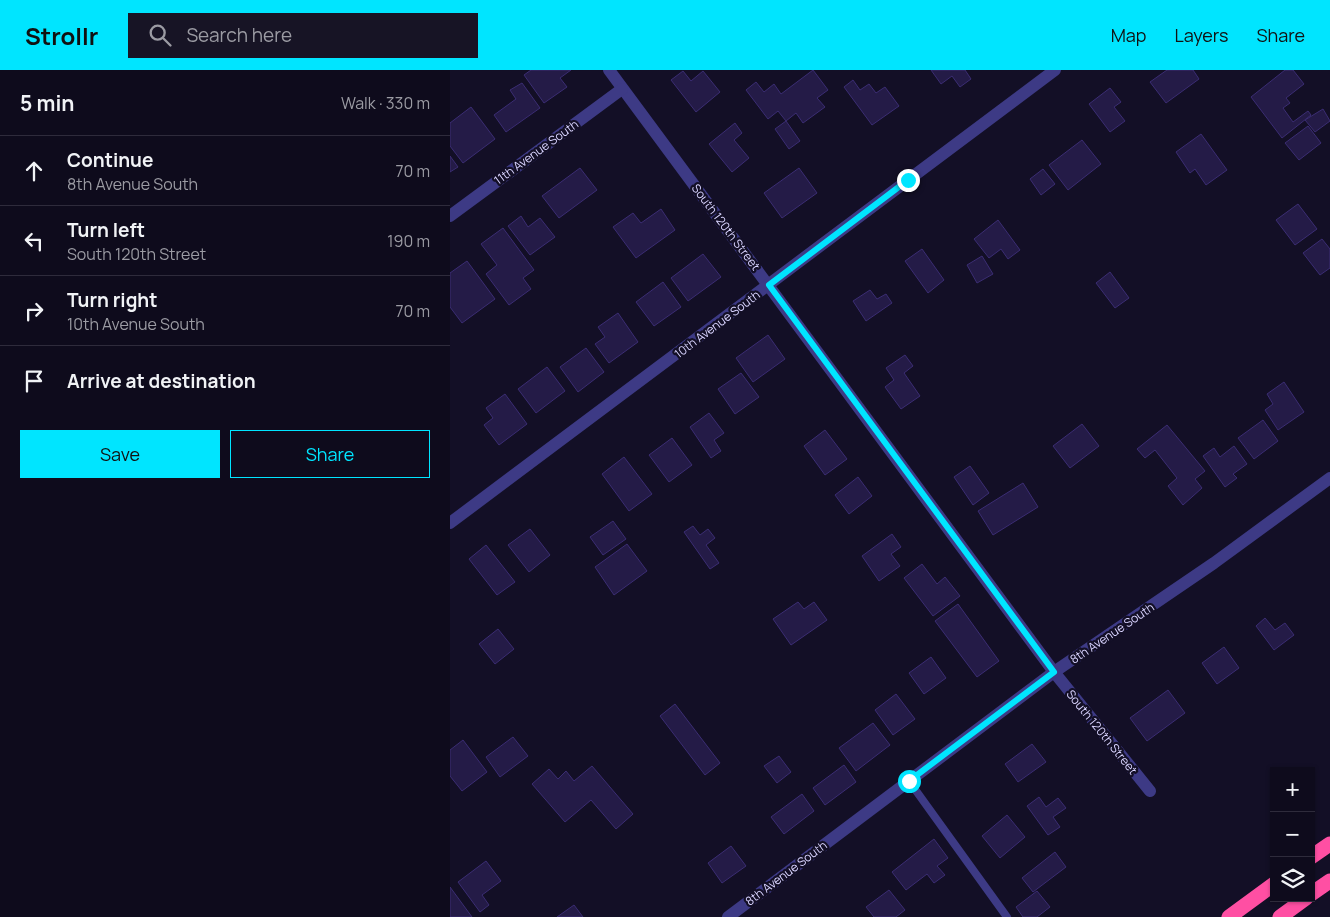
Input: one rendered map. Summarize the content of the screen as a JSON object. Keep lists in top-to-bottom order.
{
  "streets": {
    "street": [
      "11th Avenue South",
      "South 120th Street",
      "10th Avenue South",
      "8th Avenue South"
    ]
  },
  "crossings": [
    ["11th Avenue South", "South 120th Street"],
    ["South 120th Street", "10th Avenue South"],
    ["South 120th Street", "8th Avenue South"]
  ],
  "page": {
    "header": "Strollr",
    "search": "Search here",
    "nav": ["Map", "Layers", "Share"],
    "heading": ["5 min", "Walk · 330 m"],
    "list": [
      ["Continue", "8th Avenue South", "70 m"],
      ["Turn left", "South 120th Street", "190 m"],
      ["Turn right", "10th Avenue South", "70 m"],
      "Arrive at destination"
    ],
    "buttons": ["Save", "Share"],
    "map_buttons": ["+", "−"]
  }
}
